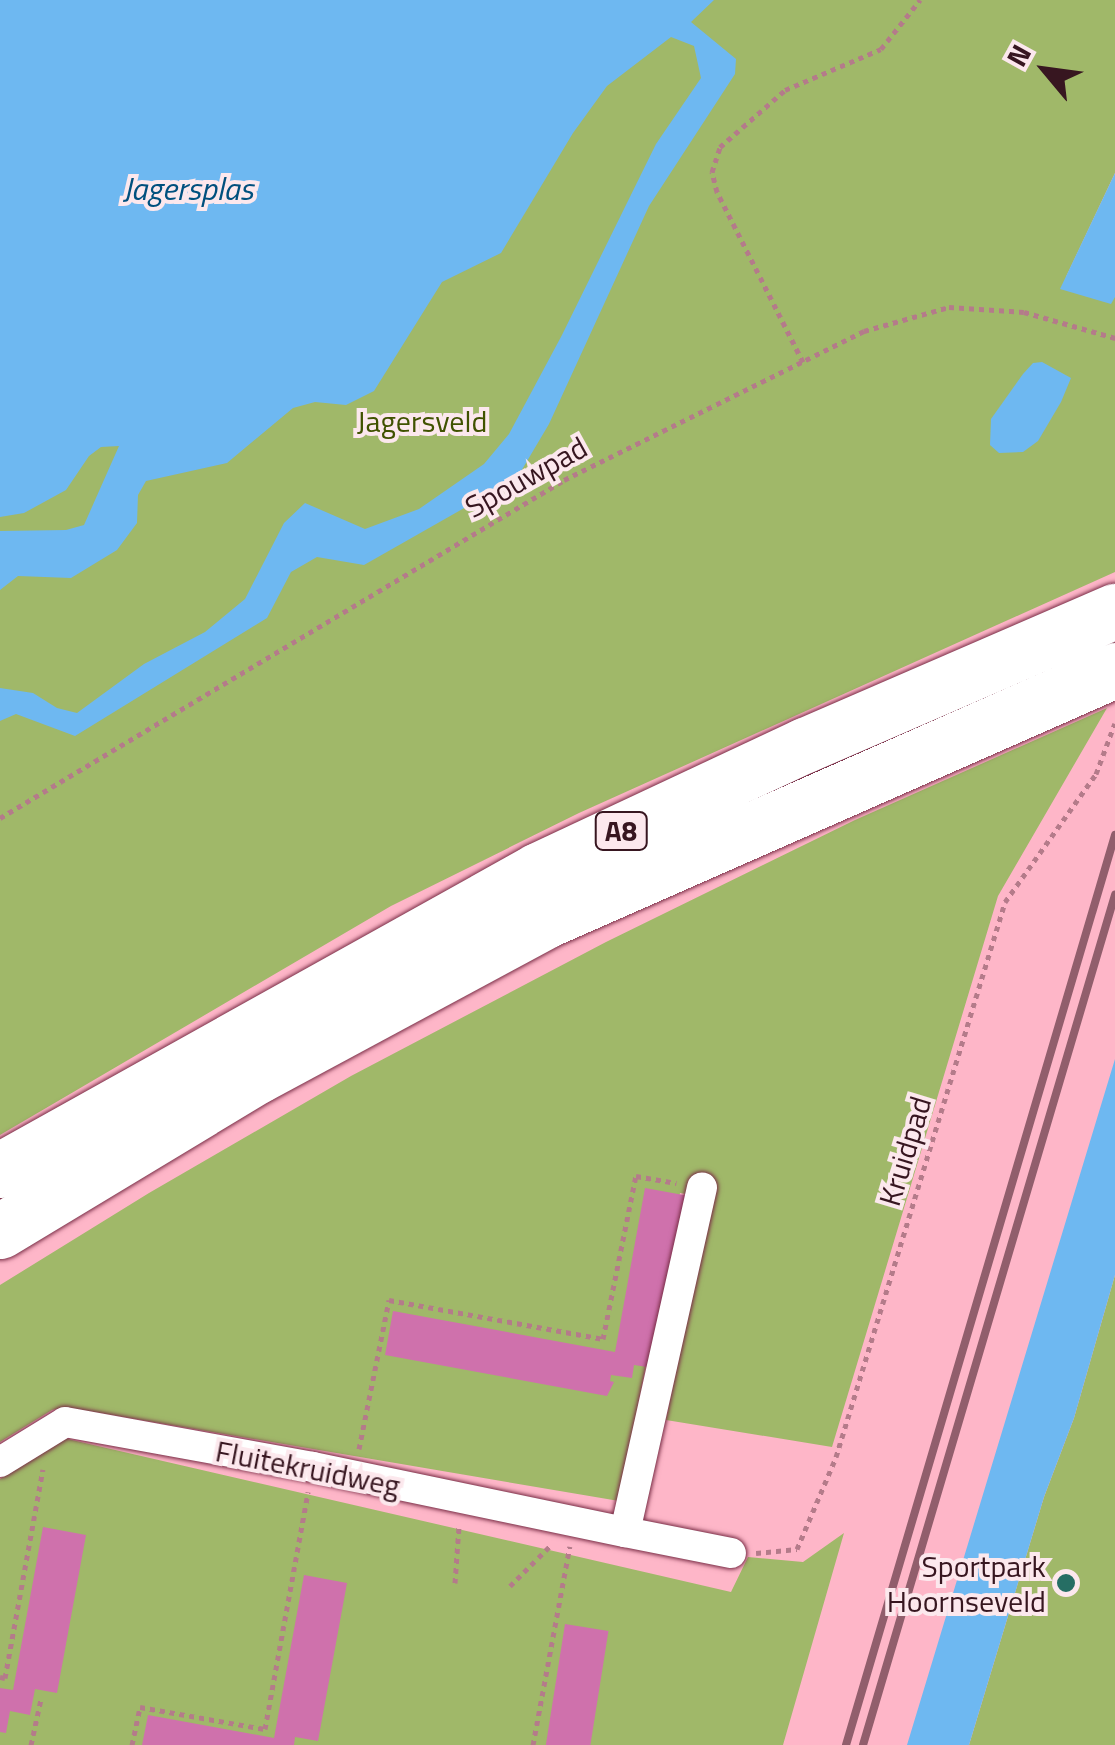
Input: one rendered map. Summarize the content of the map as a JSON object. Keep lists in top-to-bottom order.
{
  "streets": {
    "highway": ["A8"],
    "street": ["Fluitekruidweg"],
    "path": ["Spouwpad", "Kruidpad"]
  },
  "crossings": [
    ["Kruidpad", "Fluitekruidweg"]
  ],
  "water": ["Jagersplas"],
  "parks": ["Jagersveld"],
  "places": ["Sportpark Hoornseveld"],
  "north": "top left"
}
